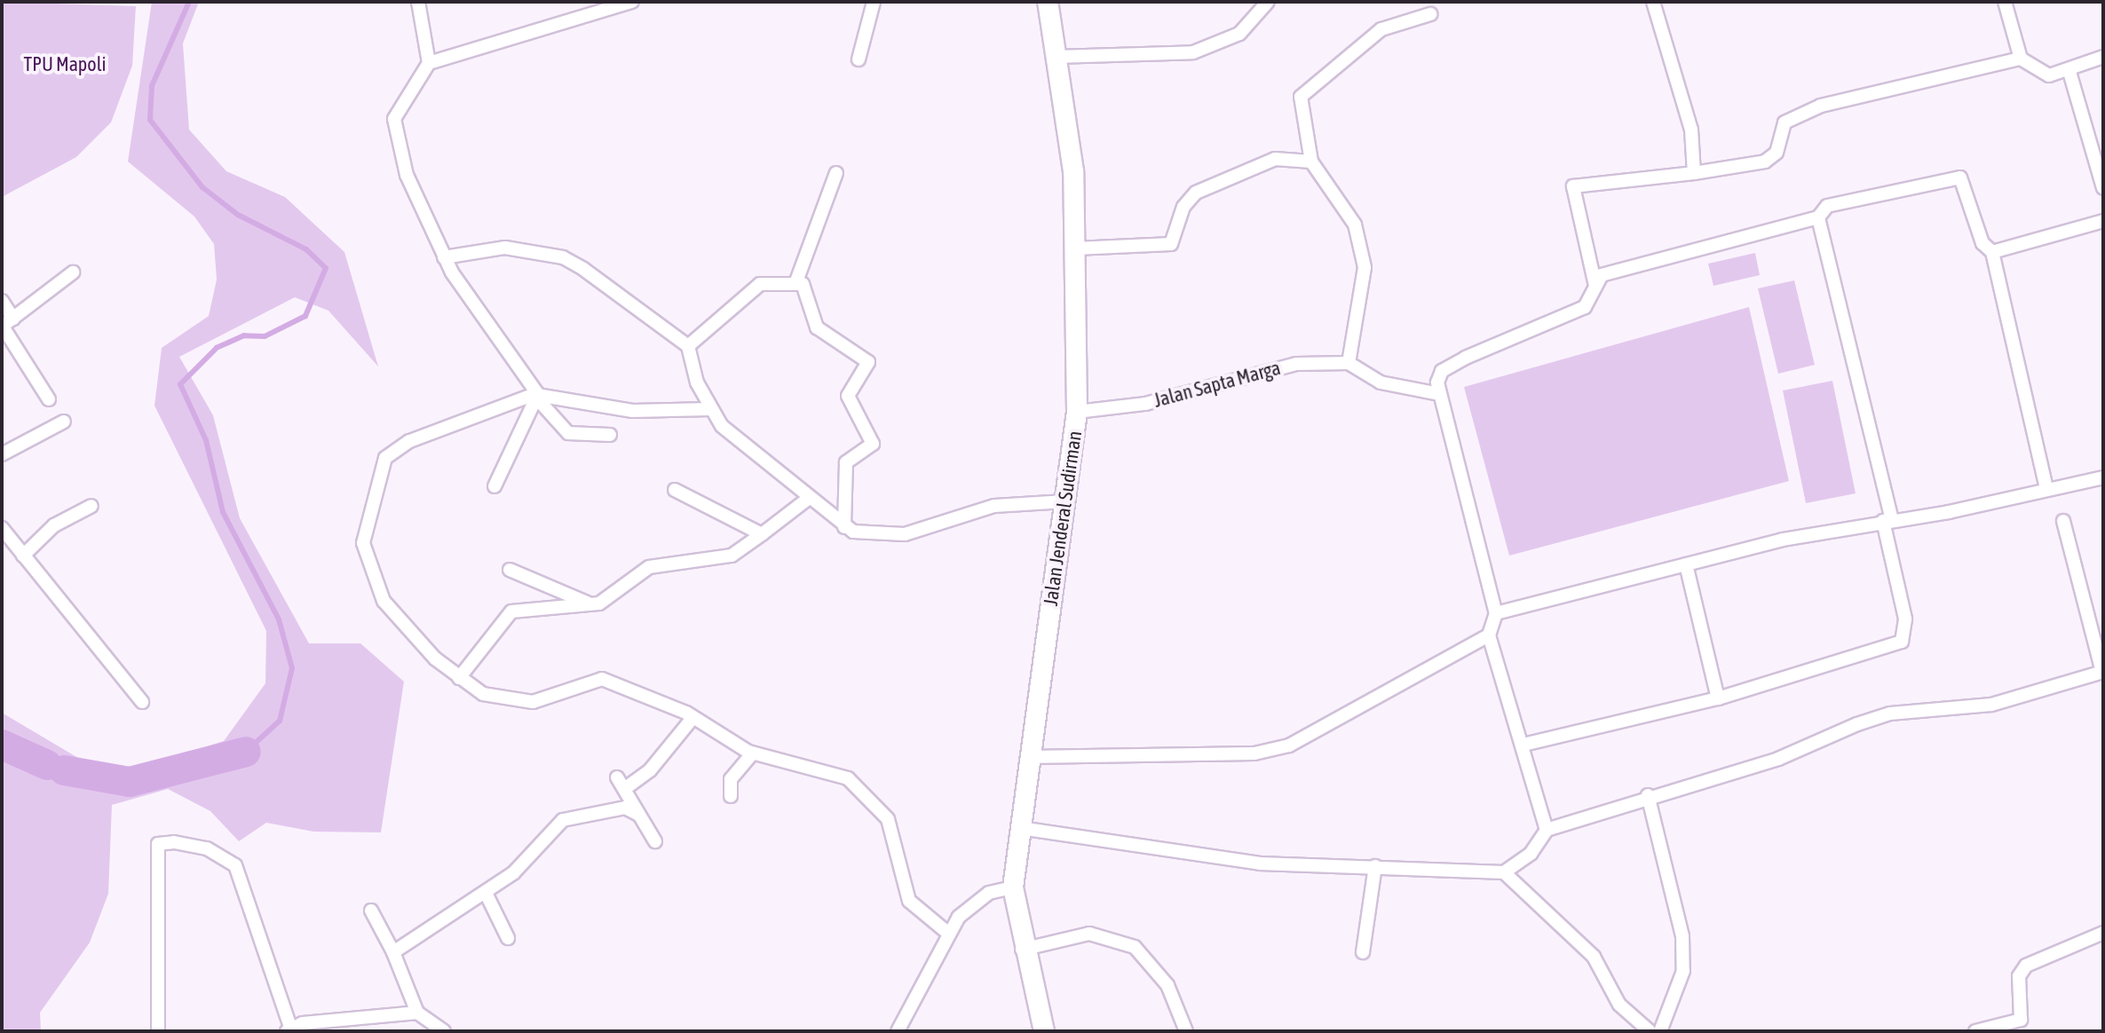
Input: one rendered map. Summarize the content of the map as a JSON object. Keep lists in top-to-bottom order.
{
  "streets": {
    "main road": ["Jalan Jenderal Sudirman"],
    "street": ["Jalan Sapta Marga"]
  },
  "crossings": [
    ["Jalan Sapta Marga", "Jalan Jenderal Sudirman"]
  ],
  "parks": ["TPU Mapoli"]
}
